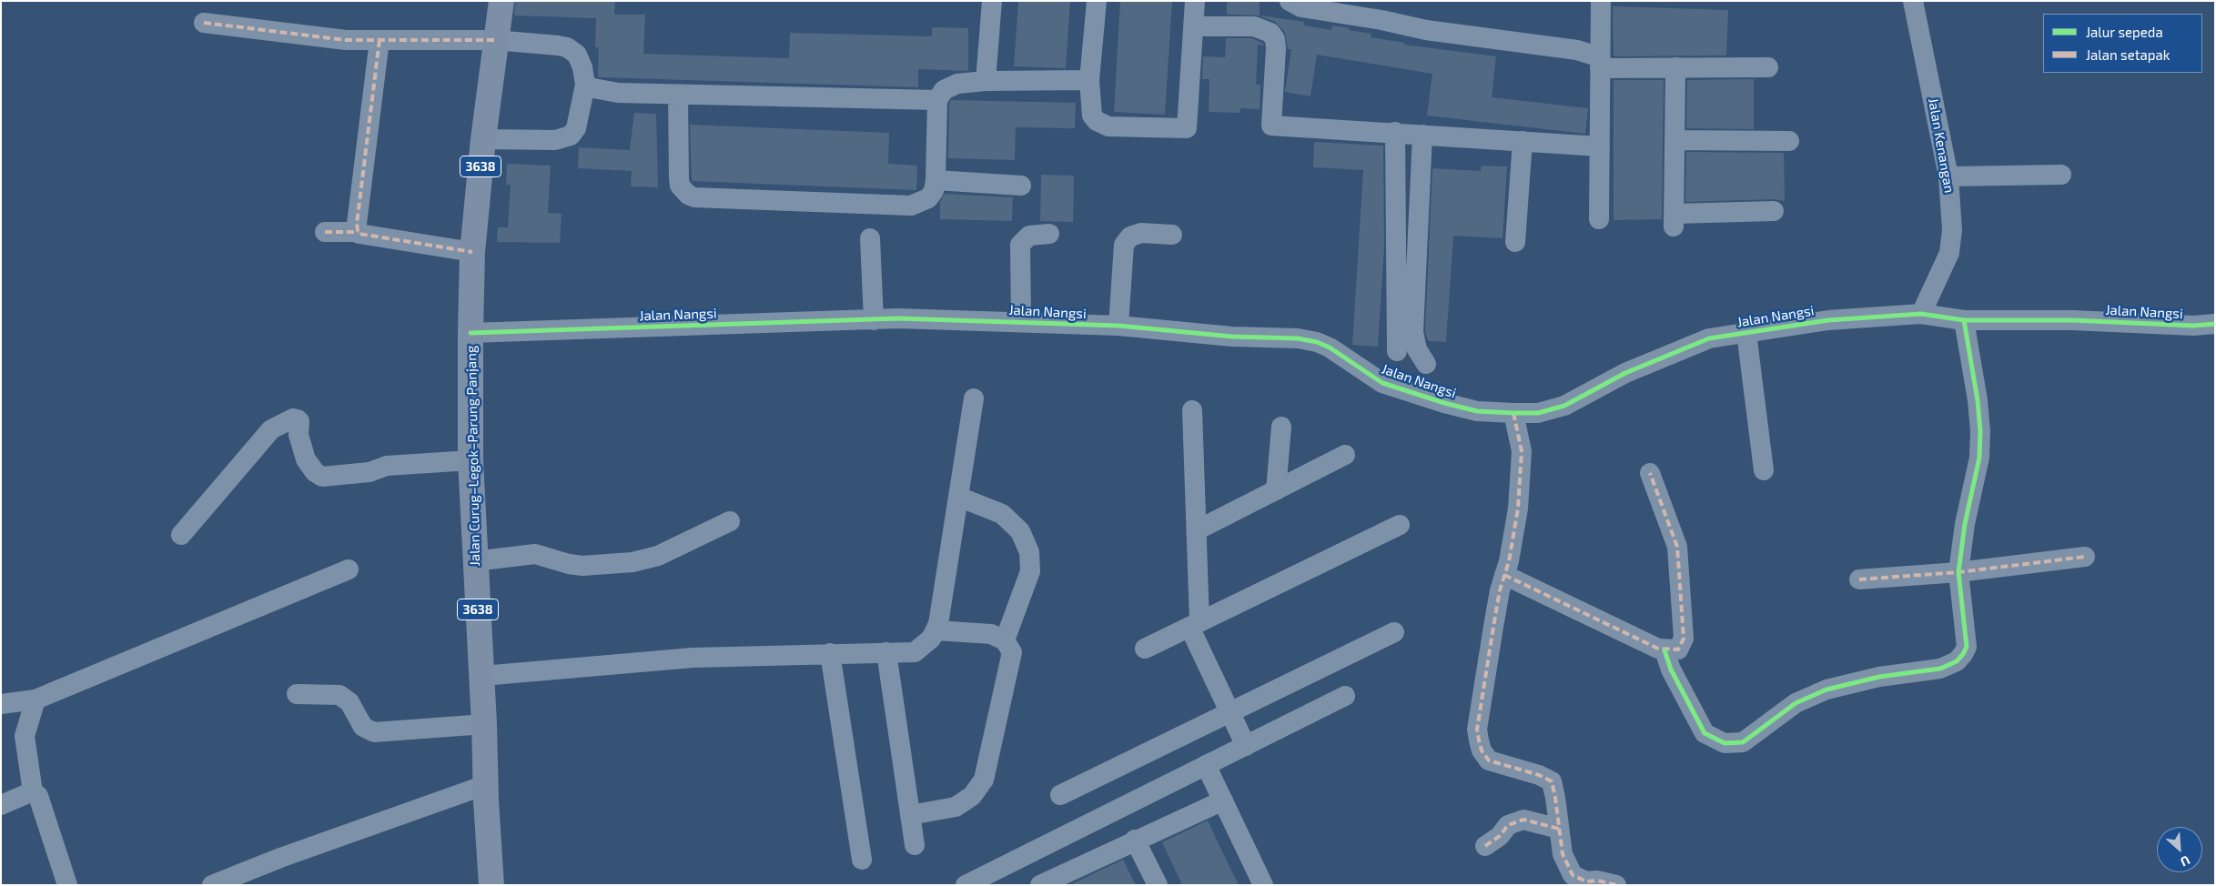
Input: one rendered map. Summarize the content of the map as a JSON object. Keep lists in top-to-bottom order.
{
  "streets": {
    "main road": ["3638", "Jalan Curug–Legok–Parung Panjang"],
    "street": ["Jalan Kenangan", "Jalan Nangsi"]
  },
  "crossings": [
    ["Jalan Kenangan", "Jalan Nangsi"],
    ["Jalan Nangsi", "Jalan Curug–Legok–Parung Panjang"]
  ],
  "legend": ["Jalur sepeda", "Jalan setapak"],
  "north": "bottom right"
}
